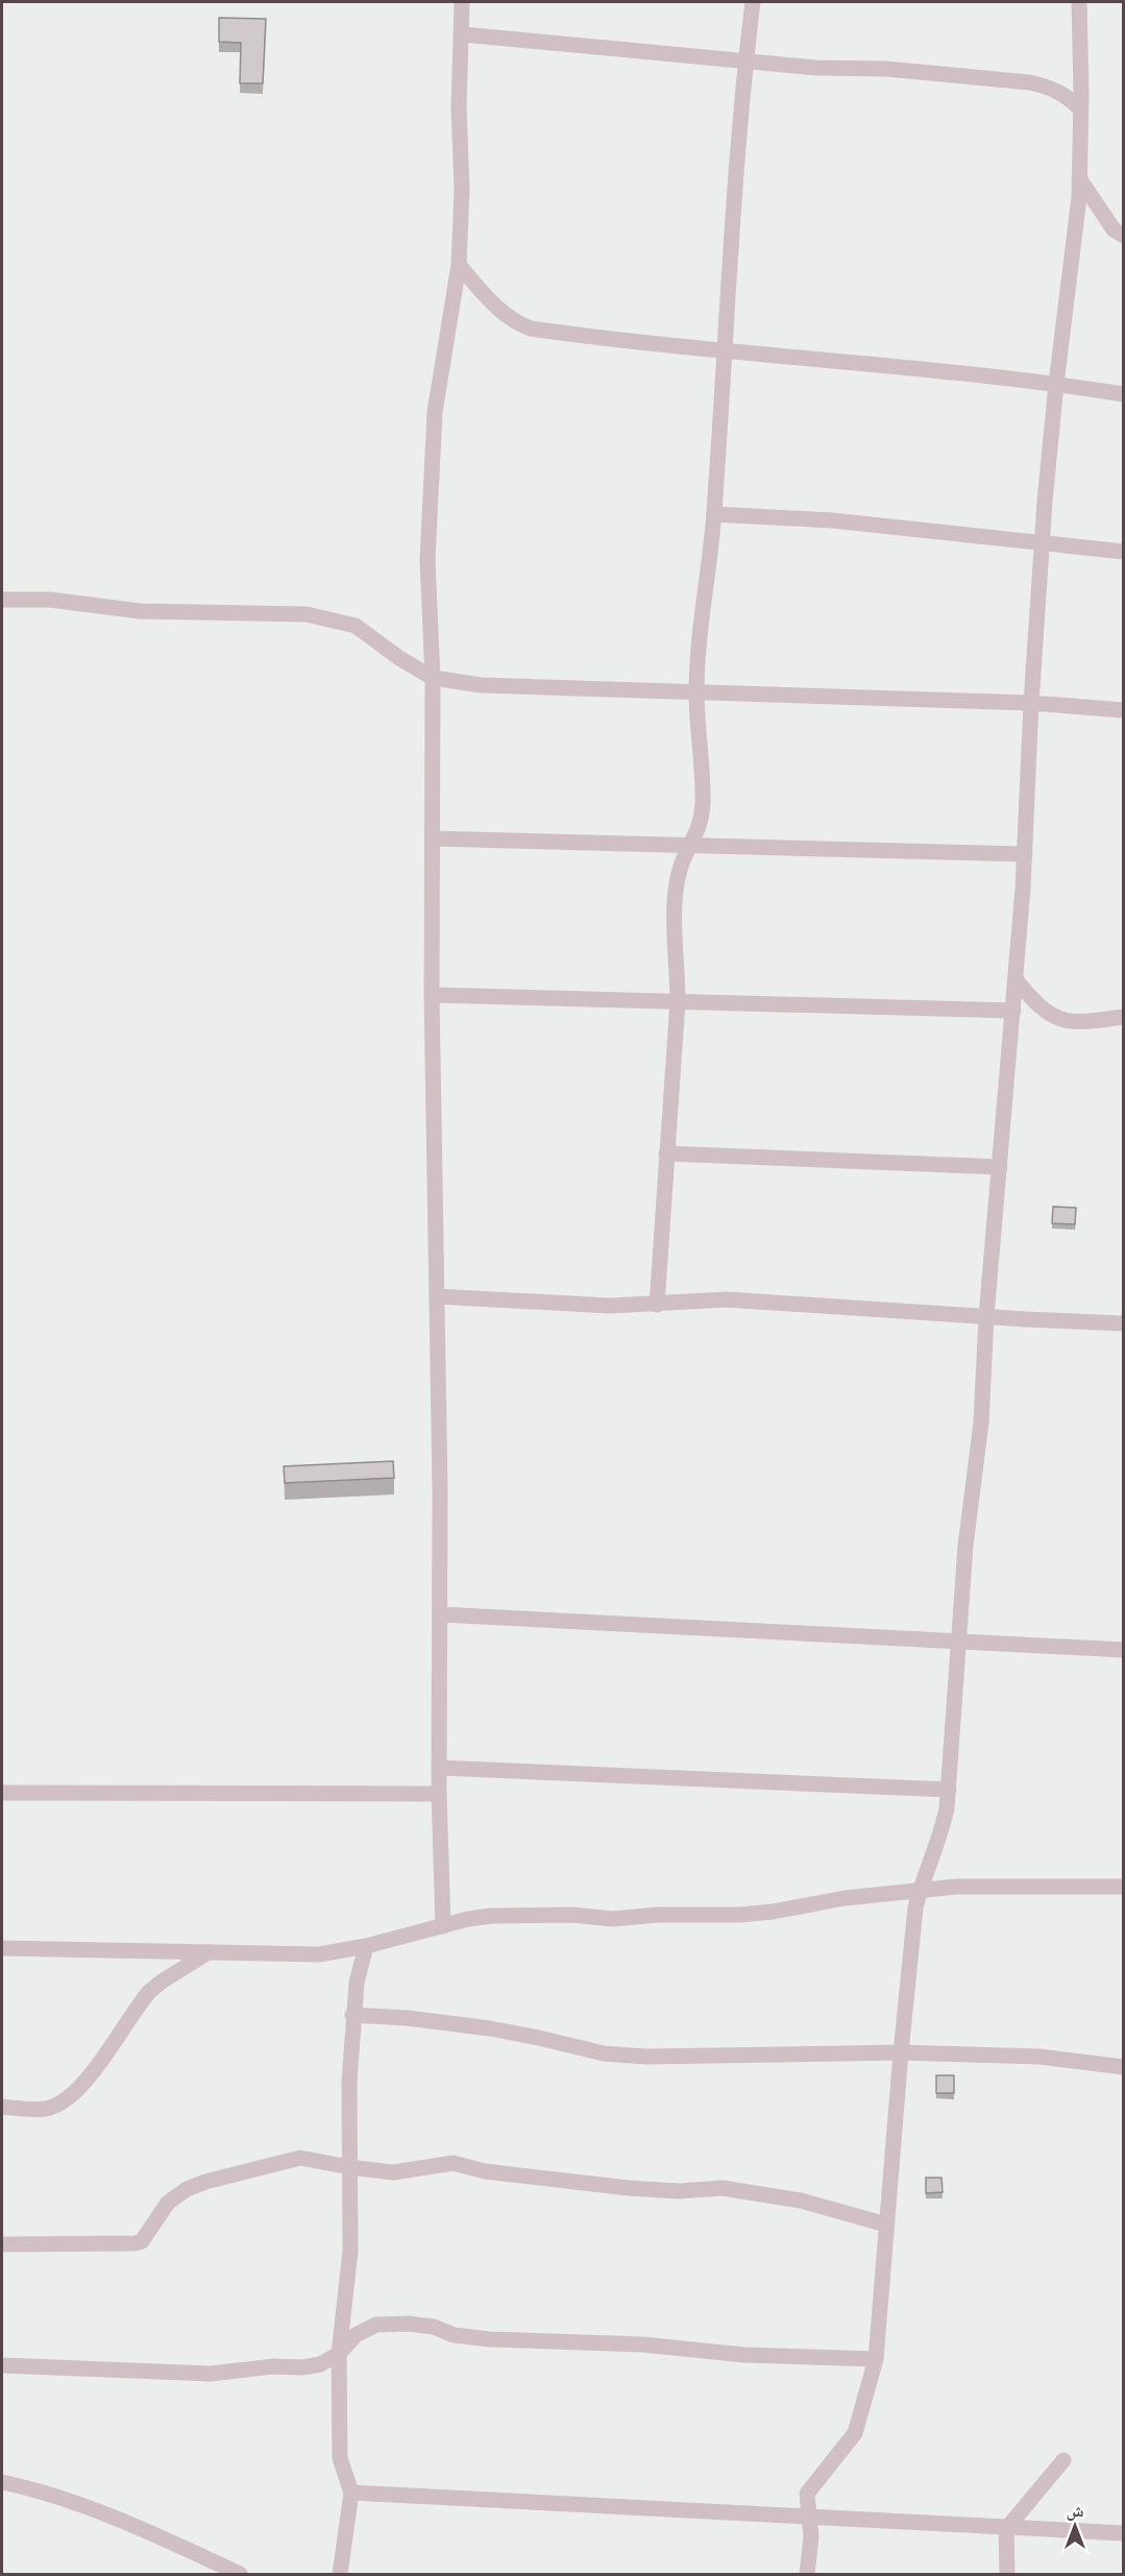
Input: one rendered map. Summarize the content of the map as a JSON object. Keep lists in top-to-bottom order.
{
  "north": "top"
}
